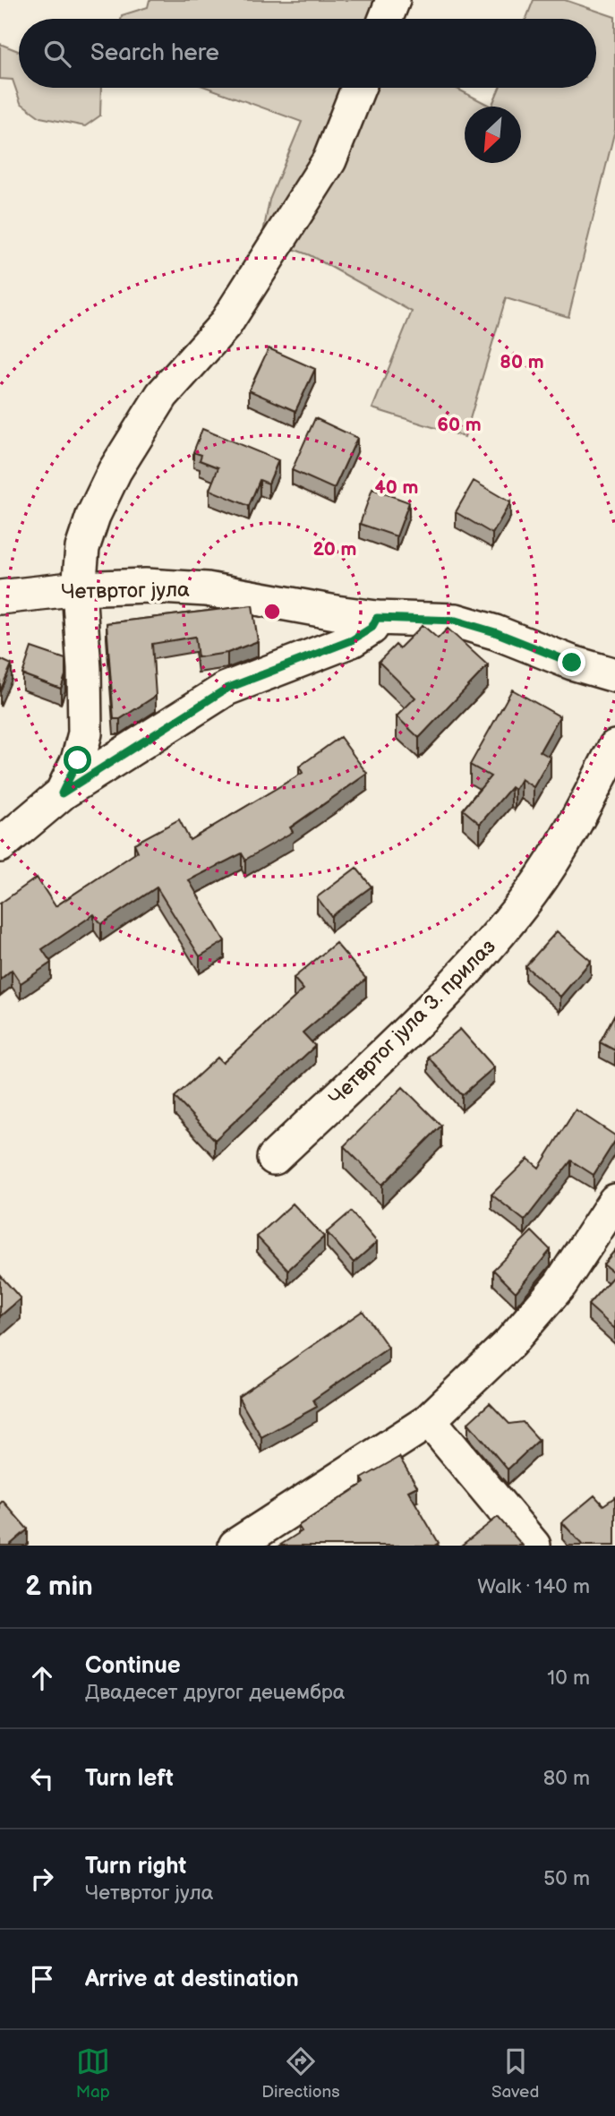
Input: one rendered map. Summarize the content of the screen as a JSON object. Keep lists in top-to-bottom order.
{
  "streets": {
    "street": ["Четвртог јула", "Четвртог јула 3. прилаз"]
  },
  "north": "bottom left",
  "page": {
    "search": "Search here",
    "heading": ["2 min", "Walk · 140 m"],
    "list": [
      ["Continue", "Двадесет другог децембра", "10 m"],
      ["Turn left", "80 m"],
      ["Turn right", "Четвртог јула", "50 m"],
      "Arrive at destination"
    ],
    "nav": ["Map", "Directions", "Saved"]
  },
  "rings": [
    "80 m",
    "60 m",
    "40 m",
    "20 m"
  ]
}
